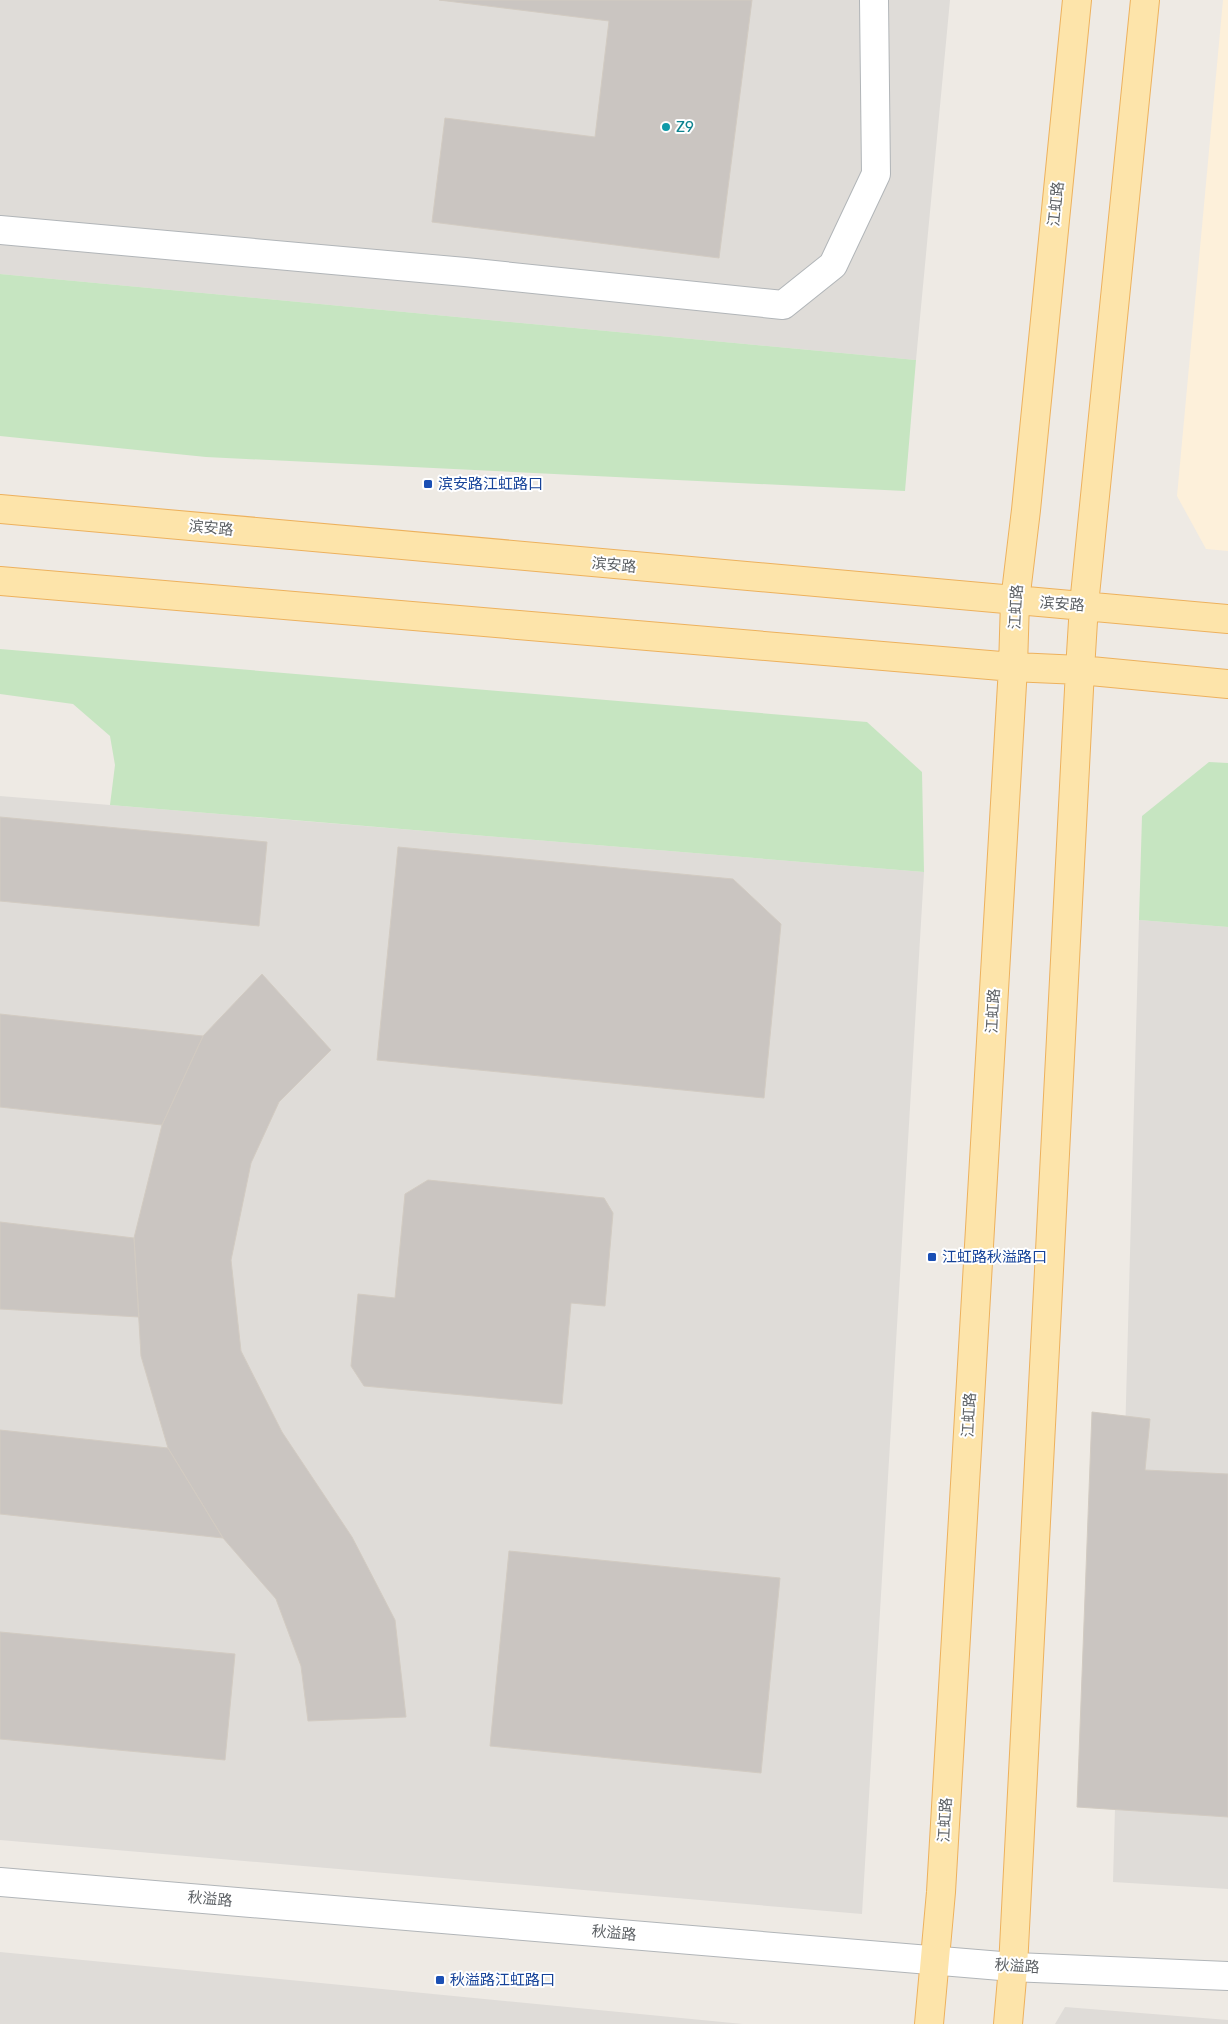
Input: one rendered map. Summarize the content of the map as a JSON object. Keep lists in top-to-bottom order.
{
  "streets": {
    "main road": ["江虹路", "滨安路"],
    "street": ["秋溢路"]
  },
  "crossings": [
    ["江虹路", "滨安路"],
    ["江虹路", "秋溢路"]
  ],
  "places": {
    "other": ["Z9"],
    "transit": ["滨安路江虹路口", "江虹路秋溢路口", "秋溢路江虹路口"]
  }
}
